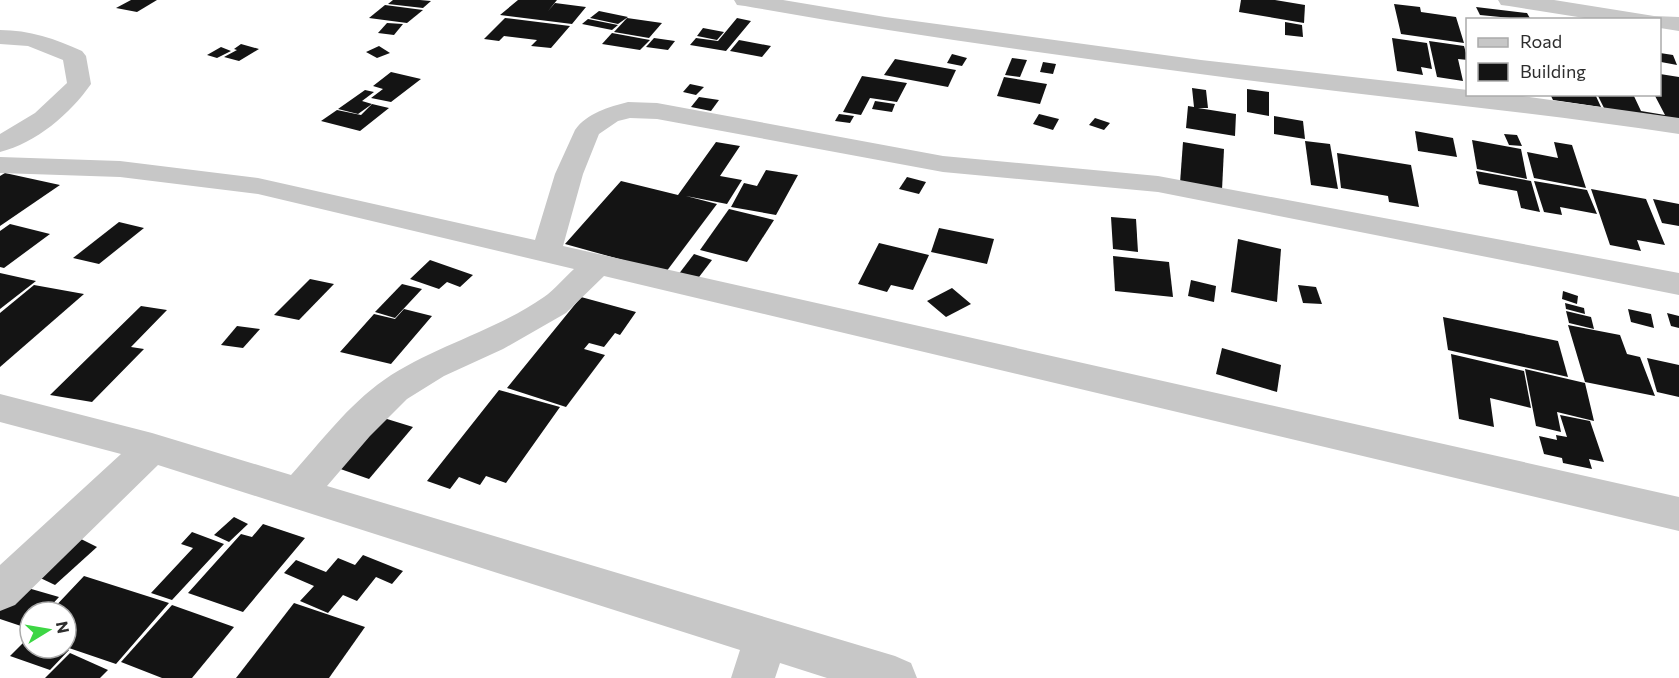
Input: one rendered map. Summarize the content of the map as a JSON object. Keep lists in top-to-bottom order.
{
  "legend": ["Road", "Building"],
  "north": "right"
}
